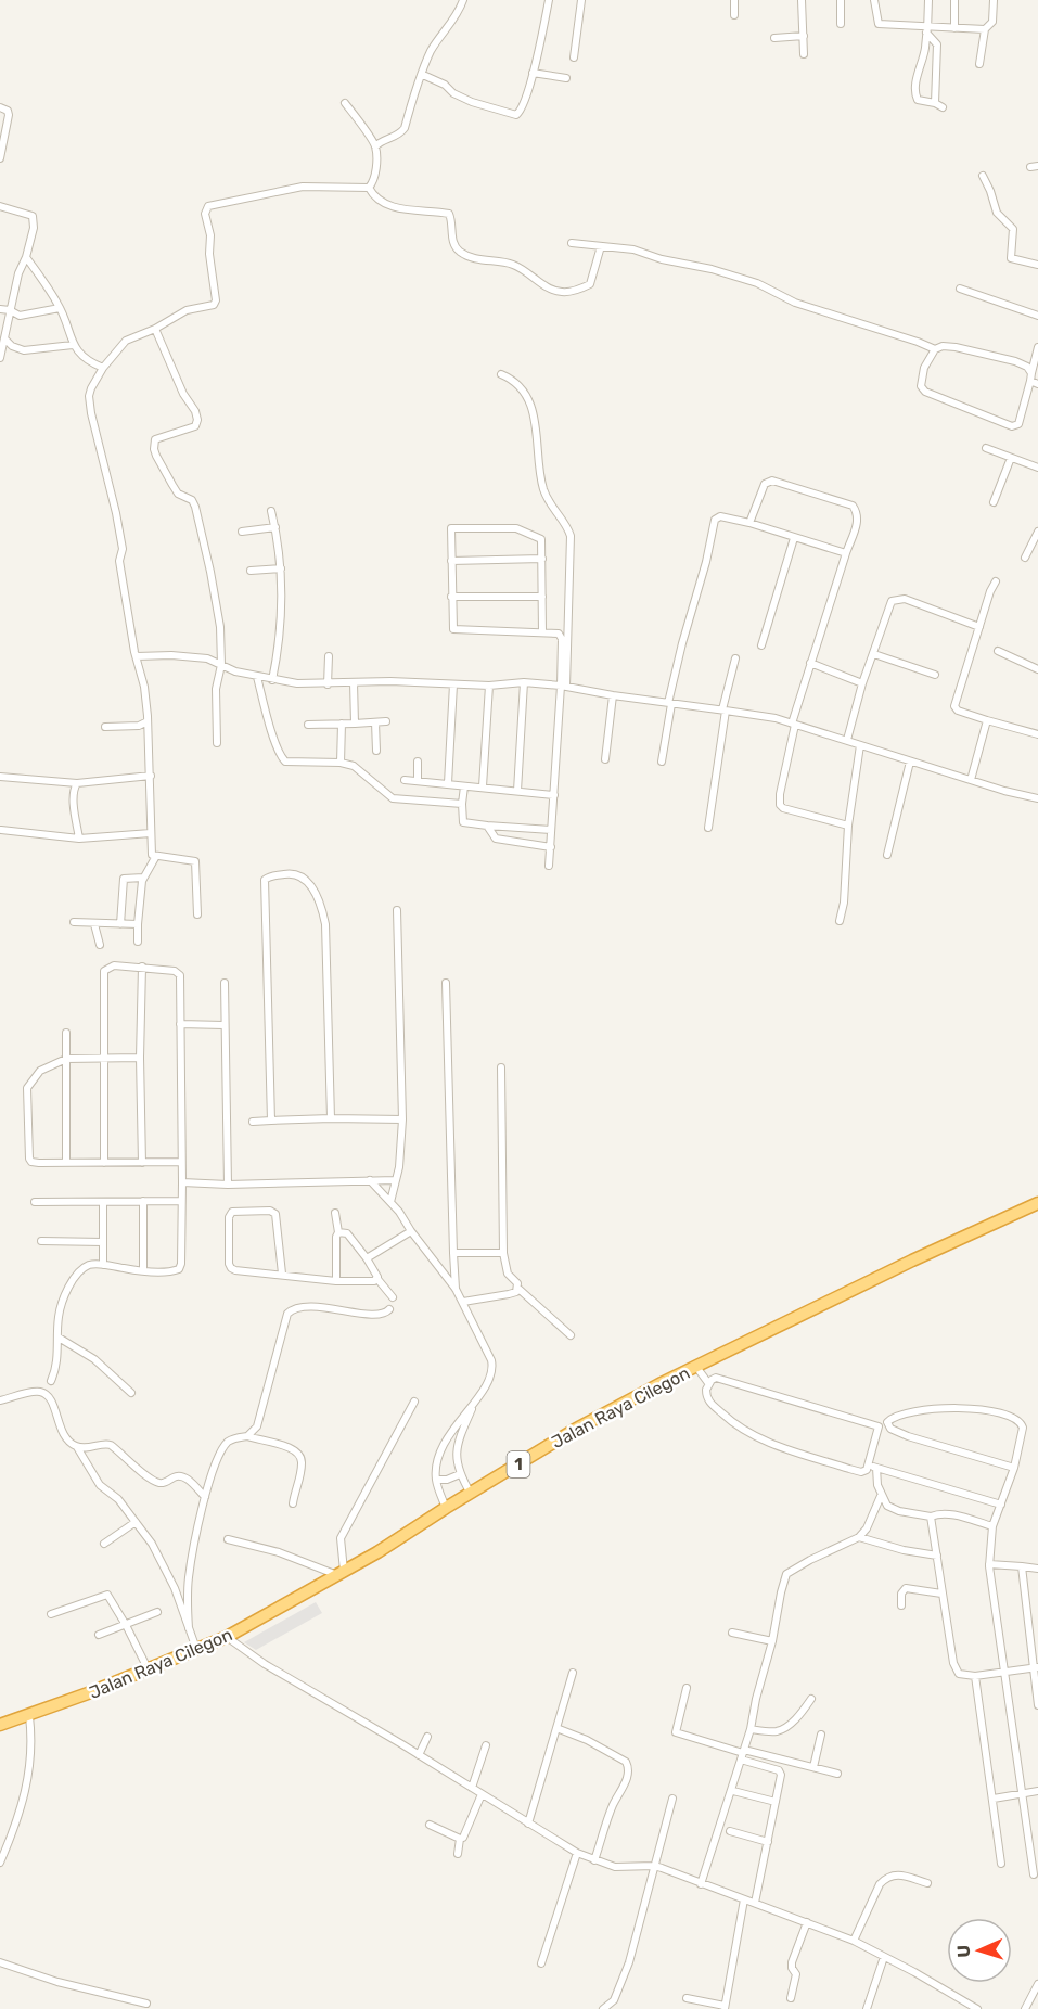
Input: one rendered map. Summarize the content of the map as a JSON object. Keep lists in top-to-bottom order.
{
  "streets": {
    "highway": ["Jalan Raya Cilegon", "1"]
  },
  "north": "left"
}
